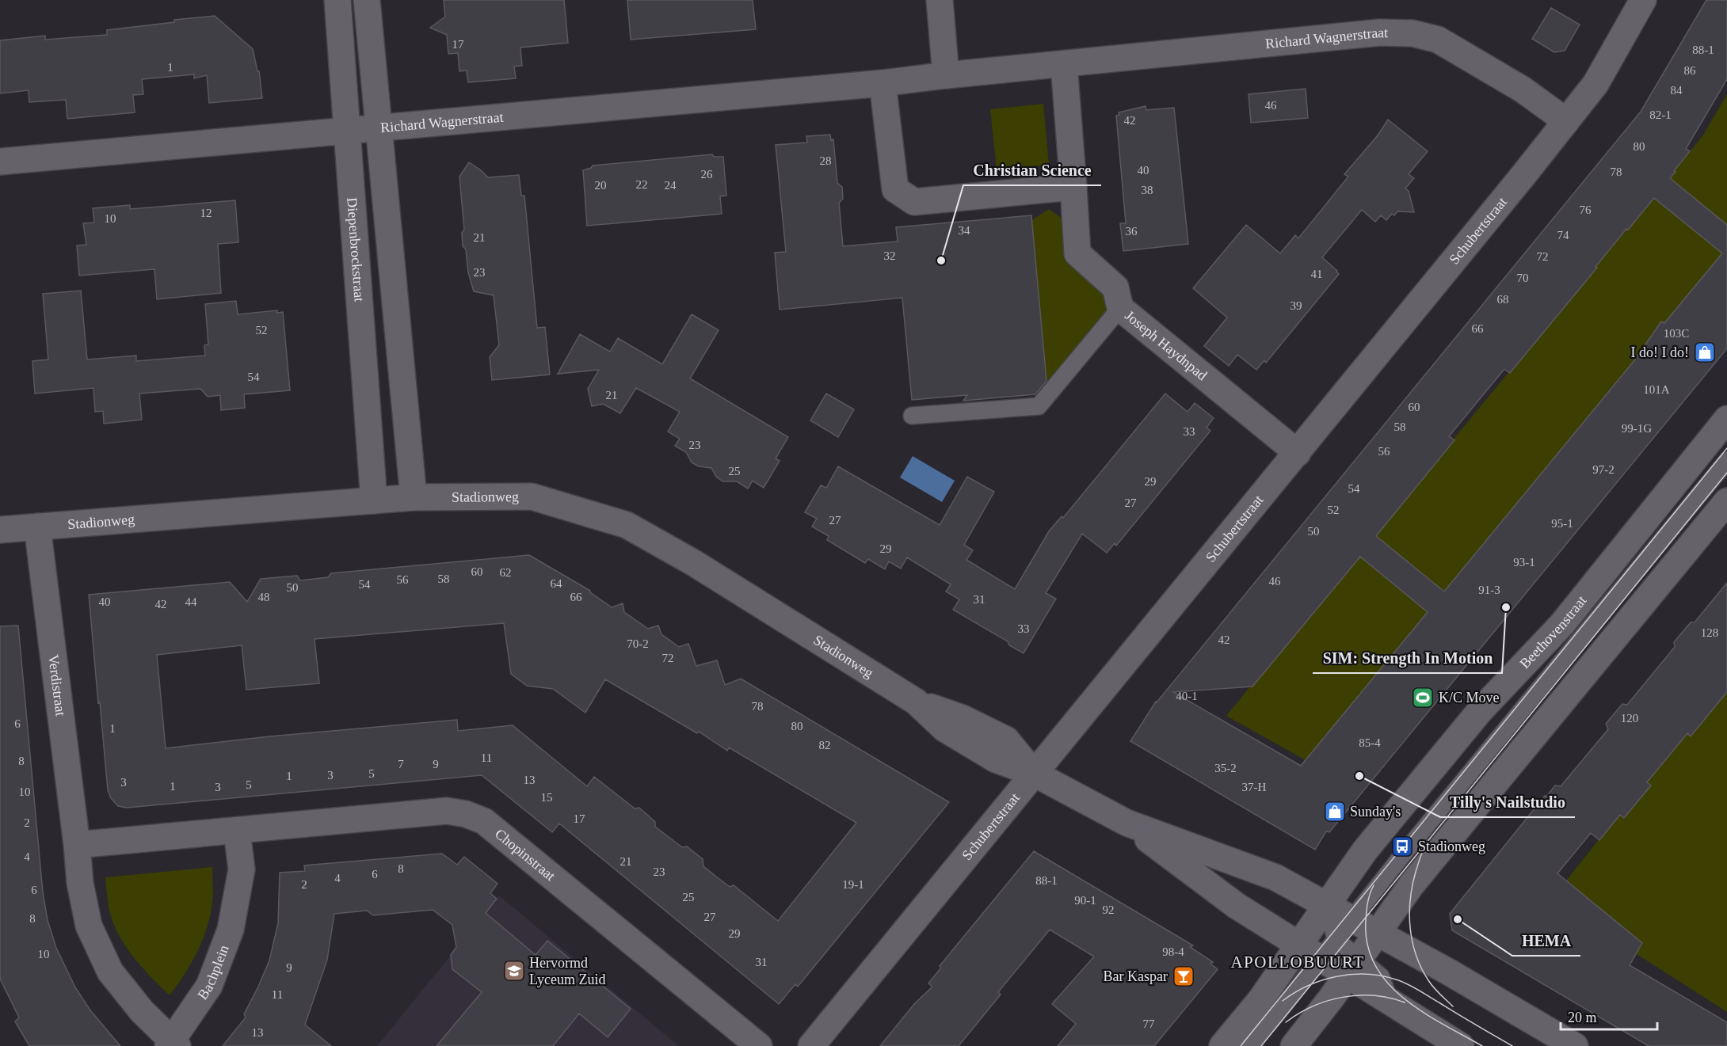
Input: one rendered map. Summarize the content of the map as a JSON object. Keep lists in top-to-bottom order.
{
  "streets": {
    "street": [
      "Richard Wagnerstraat",
      "Schubertstraat",
      "Diepenbrockstraat",
      "Joseph Haydnpad",
      "Stadionweg",
      "Beethovenstraat",
      "Verdistraat",
      "Chopinstraat",
      "Bachplein"
    ]
  },
  "crossings": [
    ["Richard Wagnerstraat", "Schubertstraat"],
    ["Richard Wagnerstraat", "Diepenbrockstraat"],
    ["Schubertstraat", "Joseph Haydnpad"],
    ["Schubertstraat", "Stadionweg"],
    ["Diepenbrockstraat", "Stadionweg"],
    ["Stadionweg", "Beethovenstraat"],
    ["Stadionweg", "Verdistraat"],
    ["Verdistraat", "Bachplein"],
    ["Chopinstraat", "Bachplein"]
  ],
  "districts": ["APOLLOBUURT"],
  "places": {
    "other": [
      "Christian Science",
      "SIM: Strength In Motion",
      "Tilly's Nailstudio",
      "HEMA"
    ],
    "shop": ["I do! I do!", "Sunday's"],
    "sports": ["K/C Move"],
    "bus stop": ["Stadionweg"],
    "school or university": ["Hervormd Lyceum Zuid"],
    "bar": ["Bar Kaspar"]
  },
  "house_numbers": [
    "17",
    "88-1",
    "1",
    "86",
    "84",
    "46",
    "82-1",
    "42",
    "80",
    "28",
    "40",
    "78",
    "26",
    "22",
    "20",
    "24",
    "38",
    "76",
    "12",
    "10",
    "34",
    "36",
    "74",
    "21",
    "32",
    "72",
    "23",
    "41",
    "70",
    "68",
    "39",
    "66",
    "52",
    "103C",
    "54",
    "101A",
    "21",
    "60",
    "58",
    "99-1G",
    "33",
    "23",
    "56",
    "97-2",
    "25",
    "29",
    "54",
    "27",
    "52",
    "27",
    "95-1",
    "50",
    "29",
    "93-1",
    "60",
    "62",
    "58",
    "56",
    "46",
    "64",
    "54",
    "50",
    "91-3",
    "48",
    "66",
    "31",
    "40",
    "44",
    "42",
    "33",
    "128",
    "42",
    "70-2",
    "72",
    "40-1",
    "78",
    "120",
    "6",
    "80",
    "1",
    "85-4",
    "82",
    "11",
    "8",
    "7",
    "9",
    "35-2",
    "5",
    "3",
    "1",
    "13",
    "3",
    "5",
    "1",
    "3",
    "37-H",
    "10",
    "15",
    "17",
    "2",
    "4",
    "21",
    "8",
    "23",
    "6",
    "4",
    "88-1",
    "2",
    "19-1",
    "6",
    "25",
    "90-1",
    "92",
    "27",
    "8",
    "29",
    "98-4",
    "10",
    "31",
    "9",
    "11",
    "77",
    "13"
  ],
  "scale_bar": "20 m"
}
